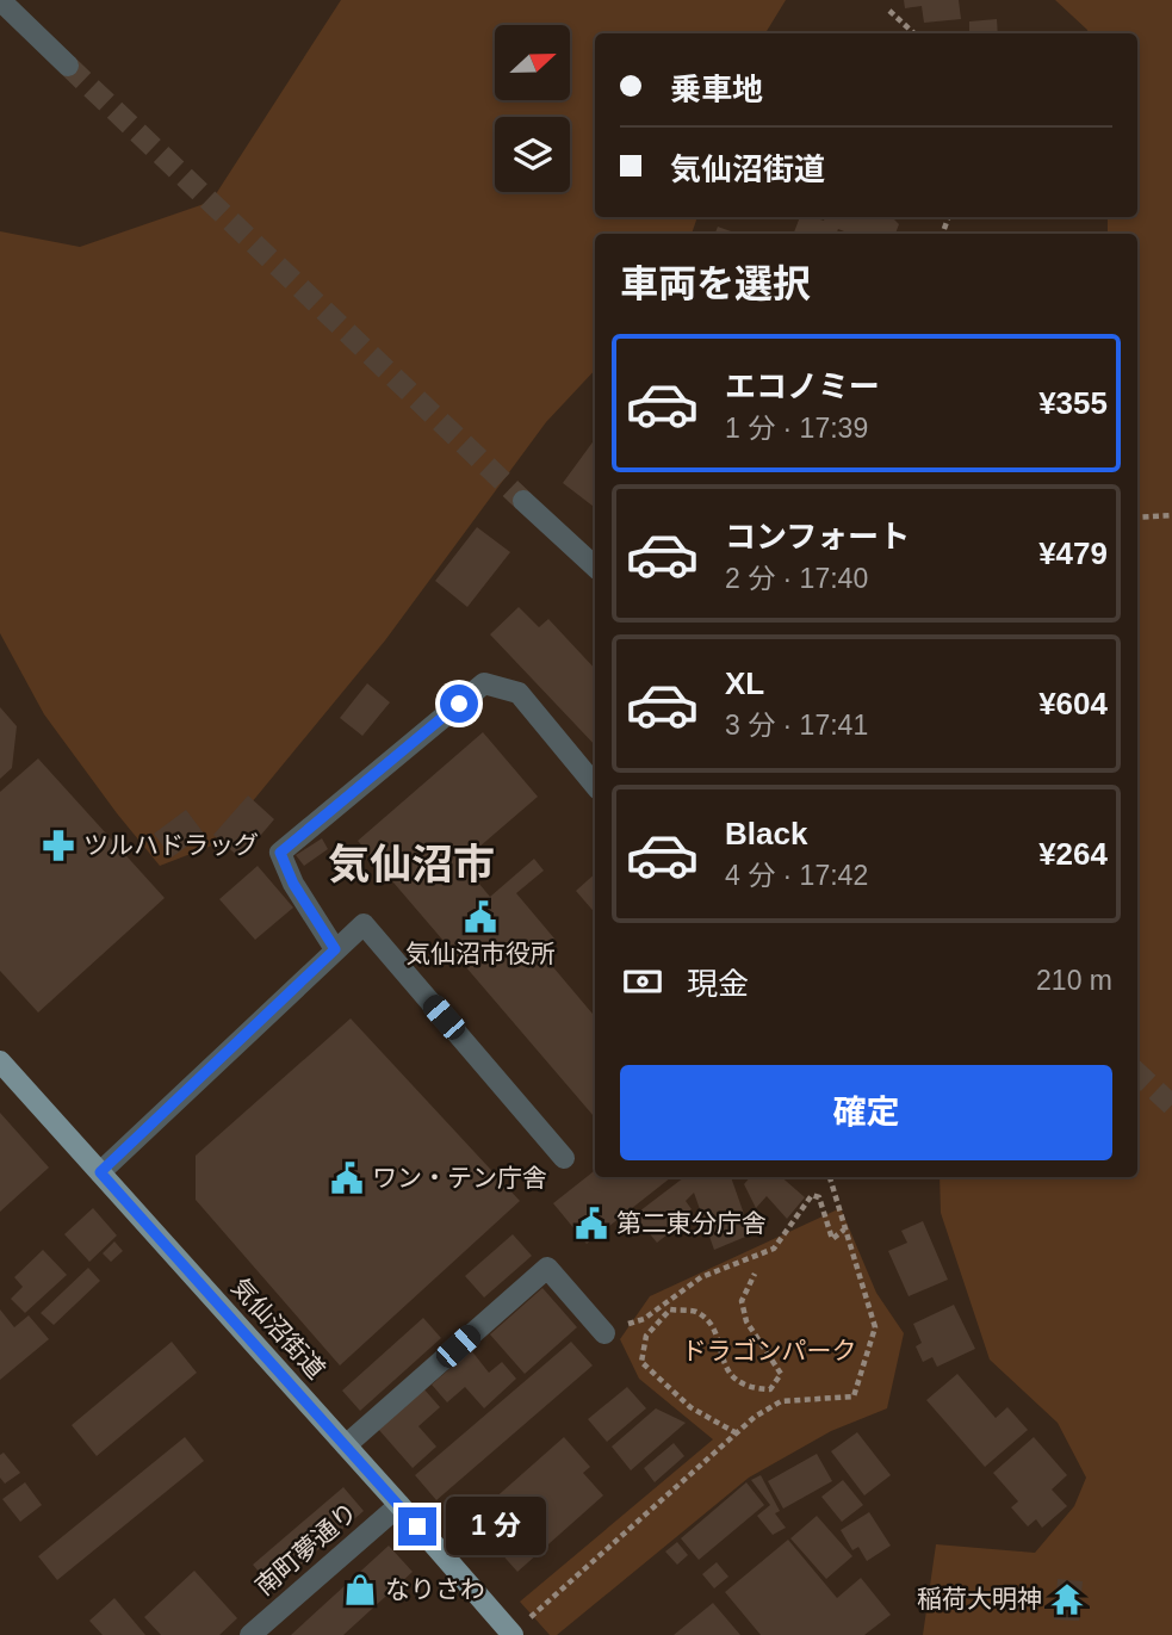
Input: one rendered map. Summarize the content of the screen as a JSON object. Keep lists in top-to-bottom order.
{
  "streets": {
    "main road": ["気仙沼街道"],
    "street": ["南町夢通り"]
  },
  "crossings": [
    ["気仙沼街道", "南町夢通り"]
  ],
  "districts": ["気仙沼市"],
  "parks": ["ドラゴンパーク"],
  "places": {
    "pharmacy": ["ツルハドラッグ"],
    "public building": ["気仙沼市役所", "ワン・テン庁舎", "第二東分庁舎"],
    "shop": ["なりさわ"],
    "temple": ["稲荷大明神"]
  },
  "north": "right",
  "page": {
    "banner": ["乗車地", "気仙沼街道"],
    "heading": "車両を選択",
    "list": [
      {
        "name": "エコノミー",
        "note": "1 分 · 17:39",
        "value": "¥355"
      },
      {
        "name": "コンフォート",
        "note": "2 分 · 17:40",
        "value": "¥479"
      },
      {
        "name": "XL",
        "note": "3 分 · 17:41",
        "value": "¥604"
      },
      {
        "name": "Black",
        "note": "4 分 · 17:42",
        "value": "¥264"
      }
    ],
    "pay": ["現金", "210 m"],
    "buttons": "確定",
    "bubble": "1 分"
  }
}
